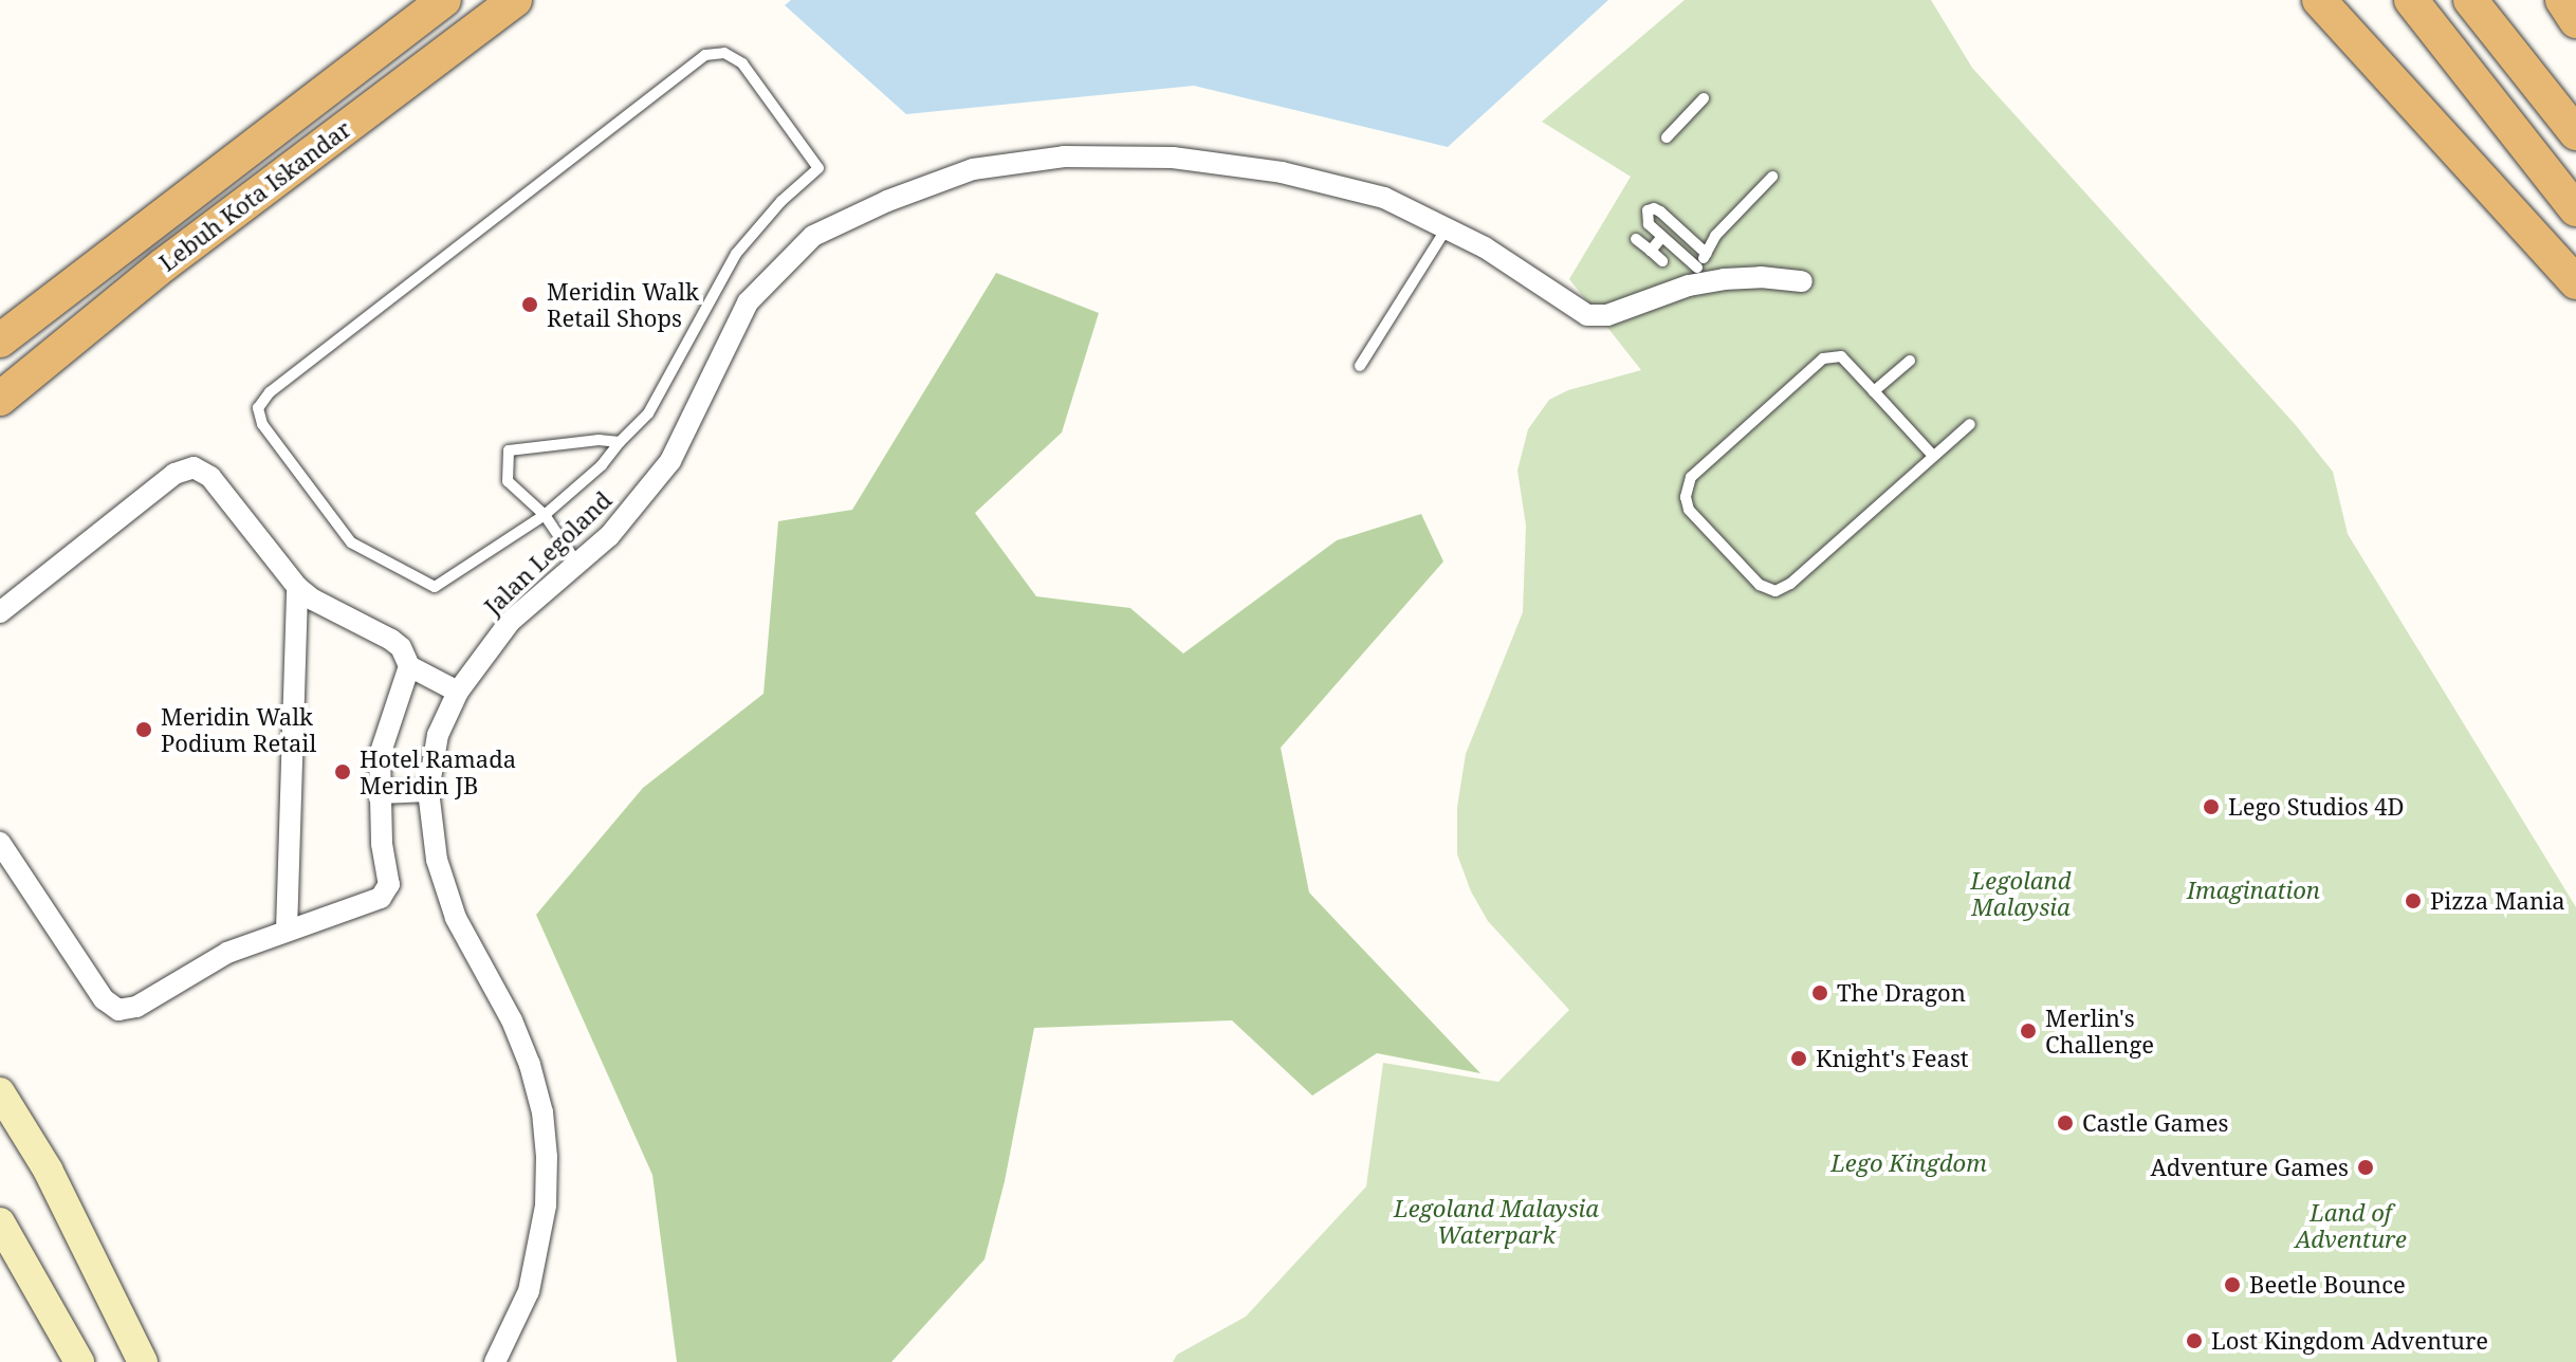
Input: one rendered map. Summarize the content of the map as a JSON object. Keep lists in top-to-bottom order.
{
  "streets": {
    "highway": ["Lebuh Kota Iskandar"],
    "street": ["Jalan Legoland"]
  },
  "parks": [
    "Legoland Malaysia",
    "Imagination",
    "Lego Kingdom",
    "Legoland Malaysia Waterpark",
    "Land of Adventure"
  ],
  "places": [
    "Meridin Walk Retail Shops",
    "Meridin Walk Podium Retail",
    "Hotel Ramada Meridin JB",
    "Lego Studios 4D",
    "Pizza Mania",
    "The Dragon",
    "Merlin's Challenge",
    "Knight's Feast",
    "Castle Games",
    "Adventure Games",
    "Beetle Bounce",
    "Lost Kingdom Adventure"
  ]
}
